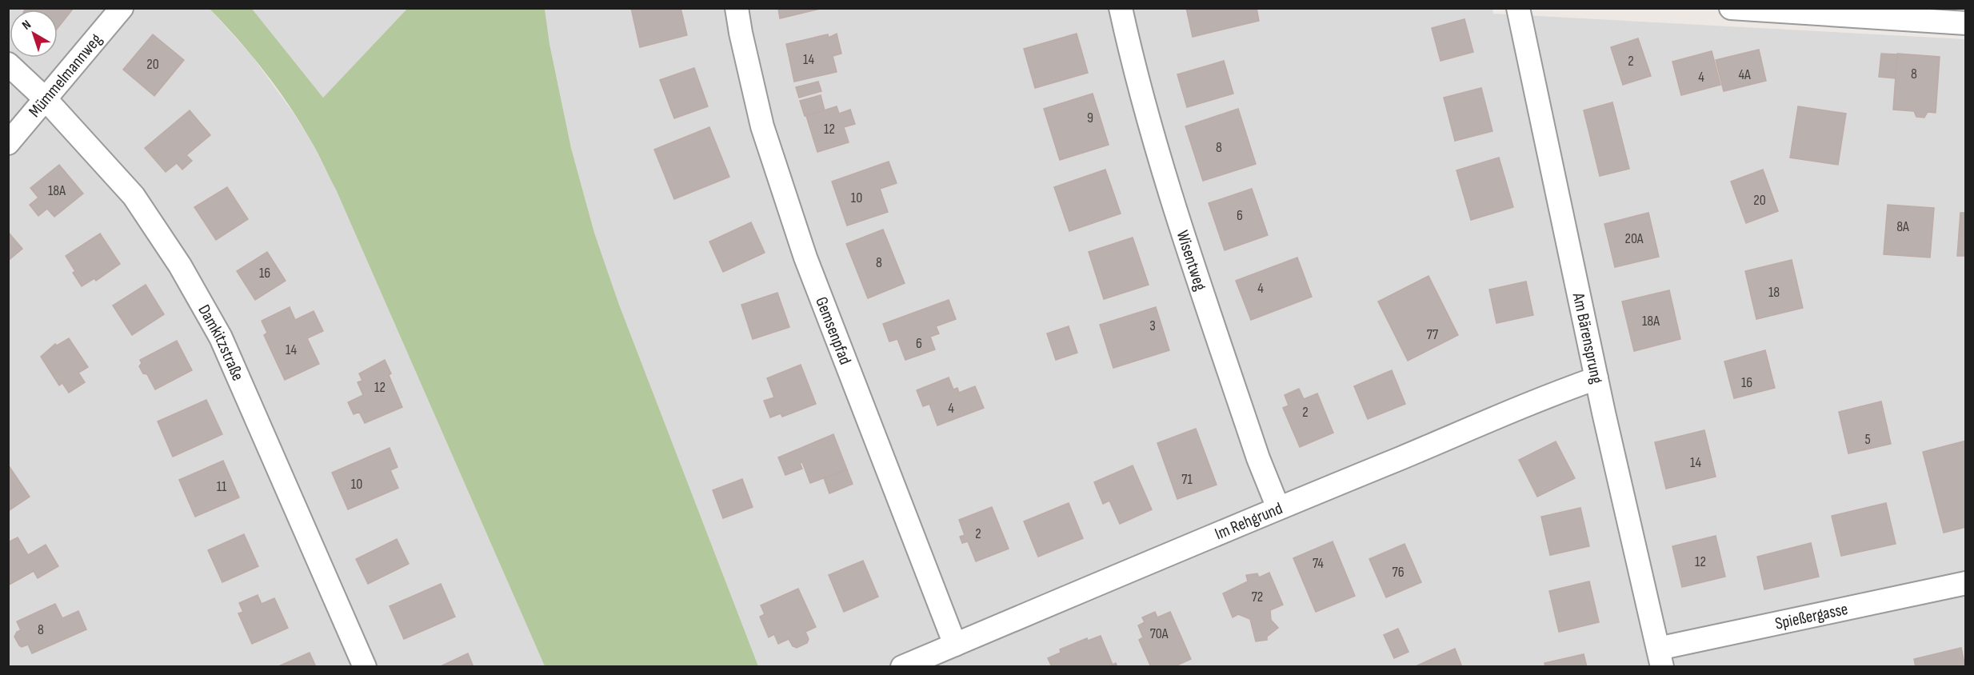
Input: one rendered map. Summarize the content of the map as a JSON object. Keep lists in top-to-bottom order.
{
  "streets": {
    "street": [
      "Mümmelmannweg",
      "Wisentweg",
      "Gemsenpfad",
      "Am Bärensprung",
      "Damkitzstraße",
      "Im Rehgrund",
      "Spießergasse"
    ]
  },
  "crossings": [
    ["Mümmelmannweg", "Damkitzstraße"],
    ["Wisentweg", "Im Rehgrund"],
    ["Gemsenpfad", "Im Rehgrund"],
    ["Am Bärensprung", "Im Rehgrund"],
    ["Am Bärensprung", "Spießergasse"]
  ],
  "house_numbers": [
    "14",
    "2",
    "20",
    "8",
    "4A",
    "4",
    "9",
    "12",
    "8",
    "18A",
    "10",
    "20",
    "6",
    "8A",
    "20A",
    "8",
    "16",
    "4",
    "18",
    "18A",
    "3",
    "77",
    "6",
    "14",
    "16",
    "12",
    "4",
    "2",
    "5",
    "14",
    "71",
    "10",
    "11",
    "2",
    "12",
    "74",
    "76",
    "72",
    "8",
    "70A"
  ],
  "north": "top left"
}
